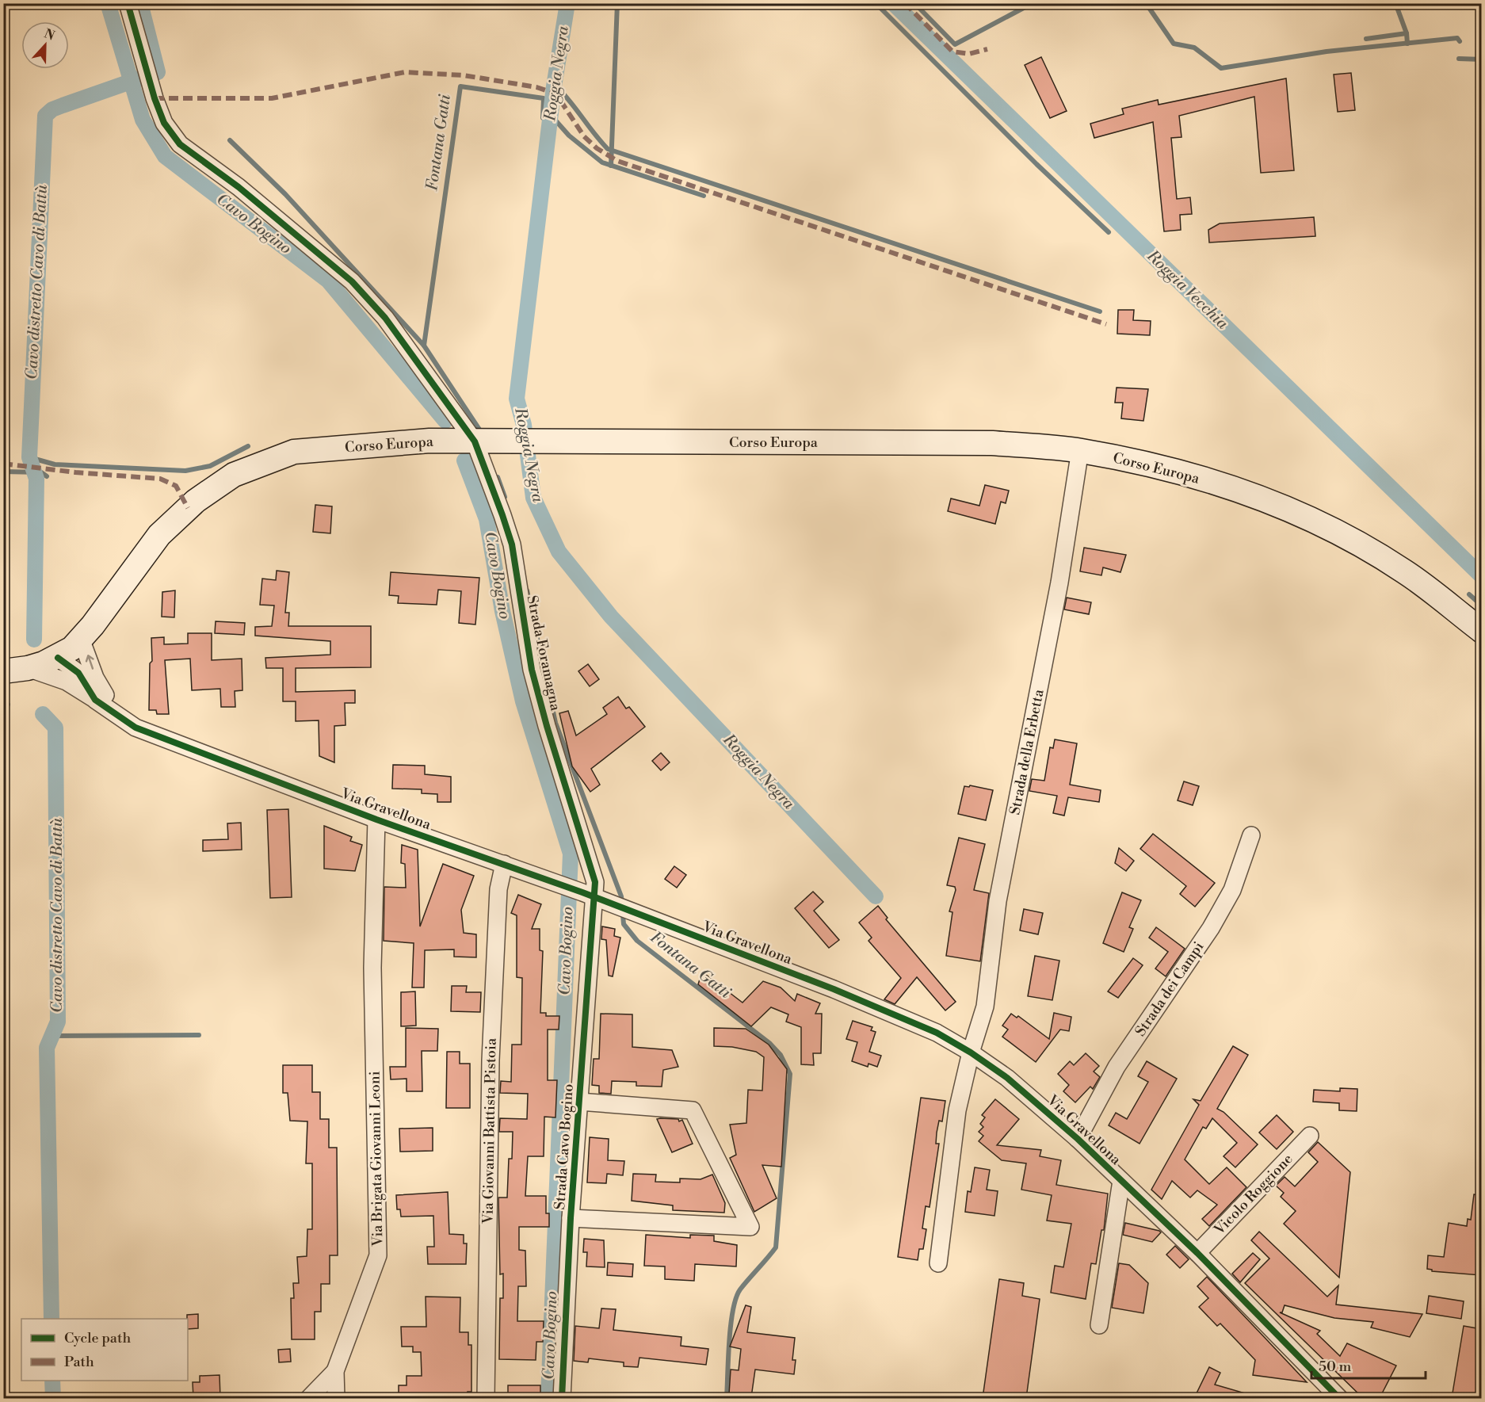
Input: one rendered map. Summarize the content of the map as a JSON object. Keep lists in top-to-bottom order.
{
  "streets": {
    "main road": ["Corso Europa", "Via Gravellona"],
    "street": [
      "Strada Foramagna",
      "Strada della Erbetta",
      "Strada dei Campi",
      "Via Giovanni Battista Pistoia",
      "Strada Cavo Bogino",
      "Via Brigata Giovanni Leoni",
      "Vicolo Roggione"
    ]
  },
  "crossings": [
    ["Corso Europa", "Strada Foramagna"],
    ["Corso Europa", "Strada della Erbetta"],
    ["Corso Europa", "Via Gravellona"],
    ["Strada Foramagna", "Via Gravellona"],
    ["Strada Foramagna", "Strada Cavo Bogino"],
    ["Strada della Erbetta", "Via Gravellona"],
    ["Via Gravellona", "Strada dei Campi"],
    ["Via Gravellona", "Via Giovanni Battista Pistoia"],
    ["Via Gravellona", "Strada Cavo Bogino"],
    ["Via Gravellona", "Via Brigata Giovanni Leoni"],
    ["Via Gravellona", "Vicolo Roggione"]
  ],
  "water": [
    "Roggia Negra",
    "Fontana Gatti",
    "Cavo Bogino",
    "Cavo distretto Cavo di Battù",
    "Roggia Vecchia"
  ],
  "legend": ["Cycle path", "Path"],
  "scale_bar": "50 m",
  "north": "top"
}
